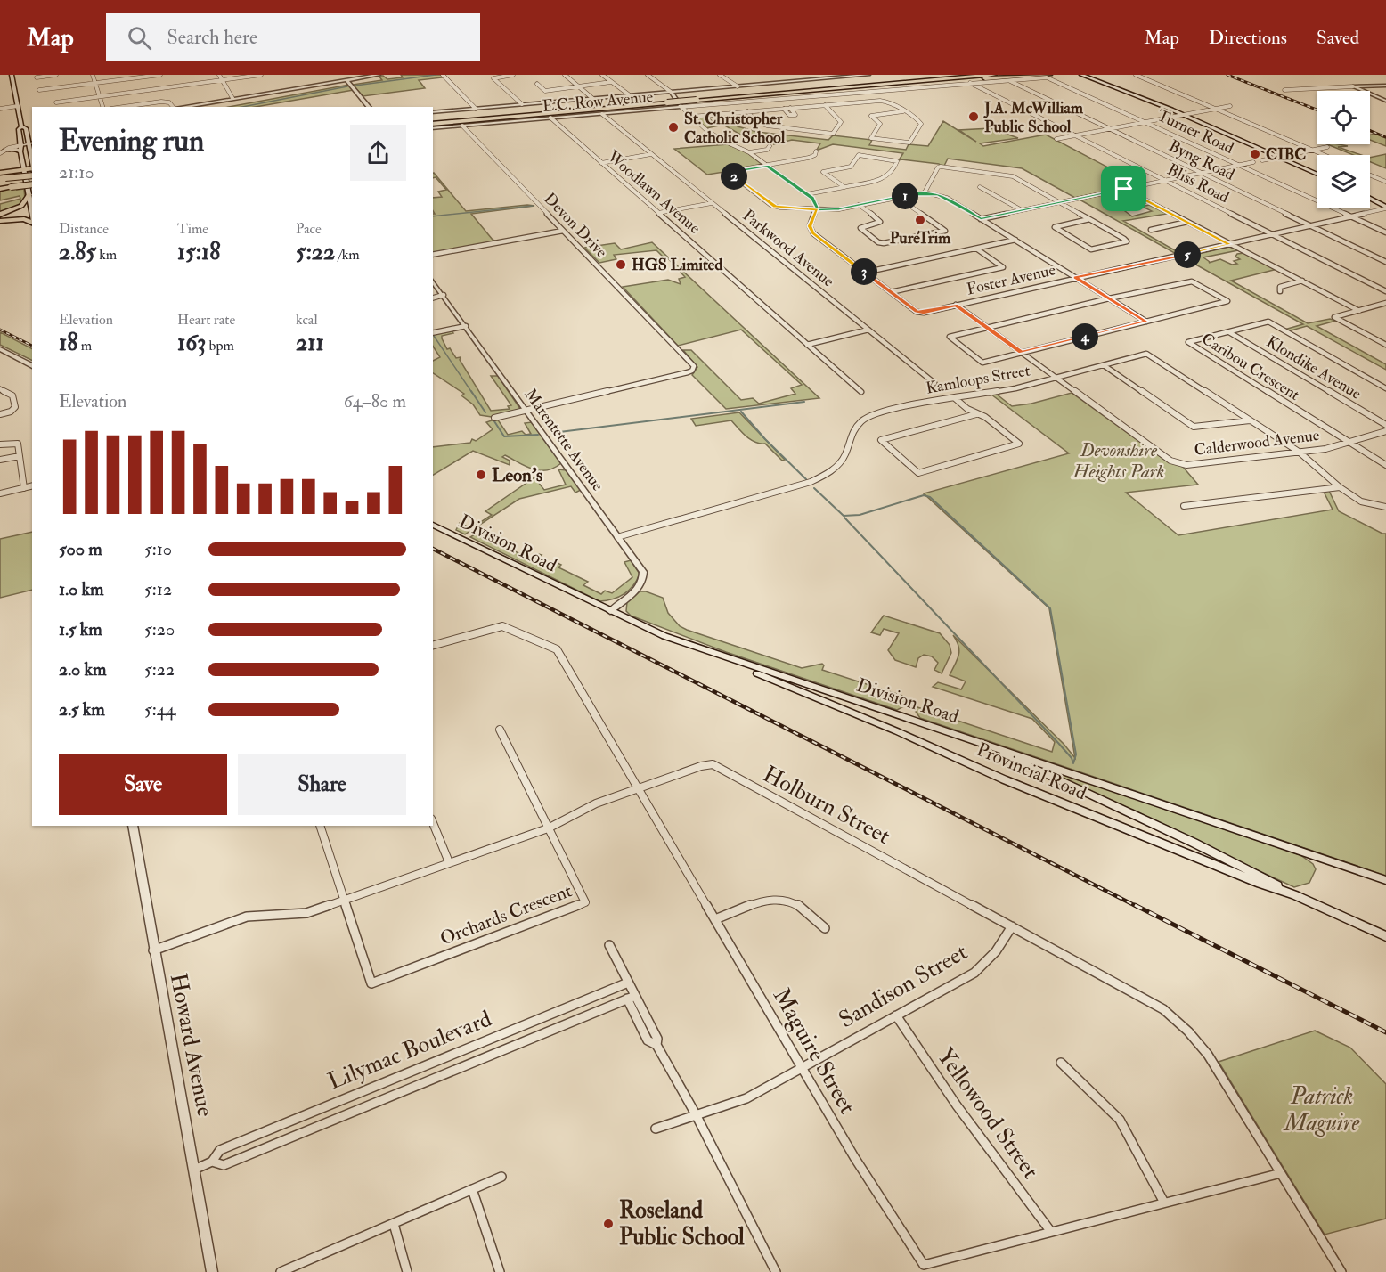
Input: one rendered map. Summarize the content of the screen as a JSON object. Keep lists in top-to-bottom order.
{
  "streets": {
    "main road": ["Division Road", "Provincial Road"],
    "street": [
      "E.C. Row Avenue",
      "Turner Road",
      "Byng Road",
      "Bliss Road",
      "Woodlawn Avenue",
      "Devon Drive",
      "Parkwood Avenue",
      "Foster Avenue",
      "Caribou Crescent",
      "Klondike Avenue",
      "Kamloops Street",
      "Marentette Avenue",
      "Calderwood Avenue",
      "Holburn Street",
      "Orchards Crescent",
      "Sandison Street",
      "Howard Avenue",
      "Lilymac Boulevard",
      "Maguire Street",
      "Yellowood Street"
    ]
  },
  "crossings": [
    ["E.C. Row Avenue", "Turner Road"],
    ["E.C. Row Avenue", "Byng Road"],
    ["E.C. Row Avenue", "Bliss Road"],
    ["E.C. Row Avenue", "Woodlawn Avenue"],
    ["E.C. Row Avenue", "Devon Drive"],
    ["E.C. Row Avenue", "Parkwood Avenue"],
    ["Turner Road", "Foster Avenue"],
    ["Byng Road", "Foster Avenue"],
    ["Bliss Road", "Foster Avenue"],
    ["Devon Drive", "Marentette Avenue"],
    ["Foster Avenue", "Calderwood Avenue"],
    ["Caribou Crescent", "Klondike Avenue"],
    ["Caribou Crescent", "Calderwood Avenue"],
    ["Kamloops Street", "Marentette Avenue"],
    ["Kamloops Street", "Calderwood Avenue"],
    ["Marentette Avenue", "Division Road"],
    ["Division Road", "Provincial Road"],
    ["Holburn Street", "Orchards Crescent"],
    ["Holburn Street", "Sandison Street"],
    ["Holburn Street", "Howard Avenue"],
    ["Holburn Street", "Maguire Street"],
    ["Sandison Street", "Maguire Street"],
    ["Sandison Street", "Yellowood Street"],
    ["Howard Avenue", "Lilymac Boulevard"],
    ["Maguire Street", "Yellowood Street"]
  ],
  "parks": ["Devonshire Heights Park", "Patrick Maguire"],
  "places": [
    "J.A. McWilliam Public School",
    "St. Christopher Catholic School",
    "CIBC",
    "PureTrim",
    "HGS Limited",
    "Leon's",
    "Roseland Public School"
  ],
  "page": {
    "header": "Map",
    "search": "Search here",
    "nav": ["Map", "Directions", "Saved"],
    "heading": ["Evening run", "21:10"],
    "pins": [
      "2",
      "1",
      "5",
      "3",
      "4"
    ],
    "stats": [
      ["Distance", "2.85 km"],
      ["Time", "15:18"],
      ["Pace", "5:22 /km"],
      ["Elevation", "18 m"],
      ["Heart rate", "163 bpm"],
      ["kcal", "211"]
    ],
    "chart": ["Elevation", "64–80 m"],
    "list": [
      {
        "name": "500 m",
        "note": "5:10"
      },
      {
        "name": "1.0 km",
        "note": "5:12"
      },
      {
        "name": "1.5 km",
        "note": "5:20"
      },
      {
        "name": "2.0 km",
        "note": "5:22"
      },
      {
        "name": "2.5 km",
        "note": "5:44"
      }
    ],
    "buttons": ["Save", "Share"]
  }
}
